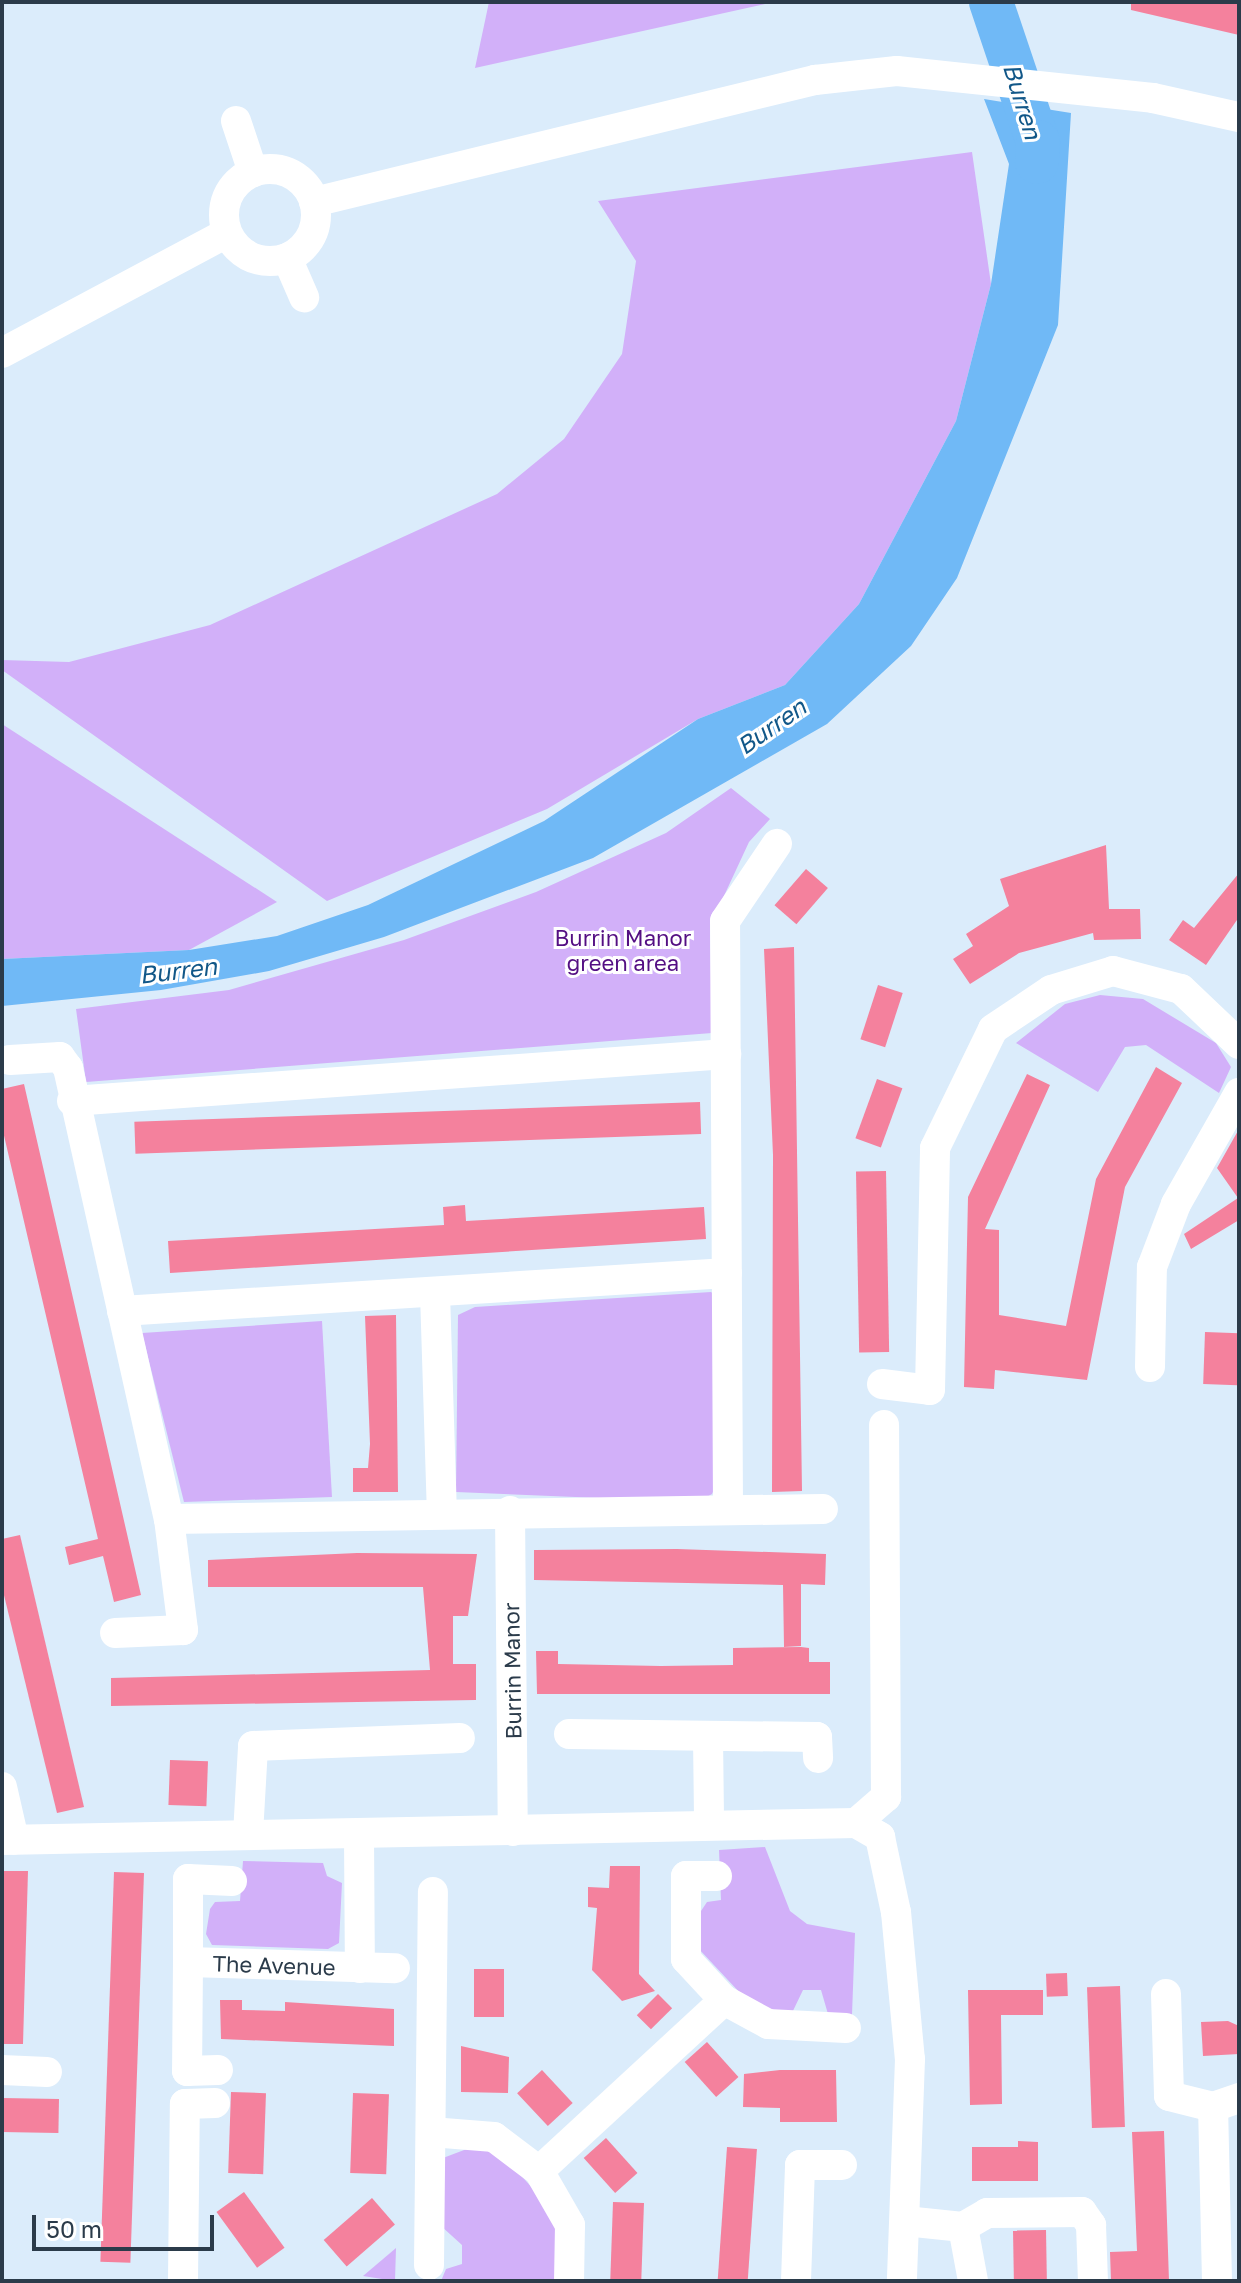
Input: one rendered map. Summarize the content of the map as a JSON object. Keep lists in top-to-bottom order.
{
  "streets": {
    "street": ["Burrin Manor", "The Avenue"]
  },
  "water": ["Burren"],
  "parks": ["Burrin Manor green area"],
  "scale_bar": "50 m"
}
